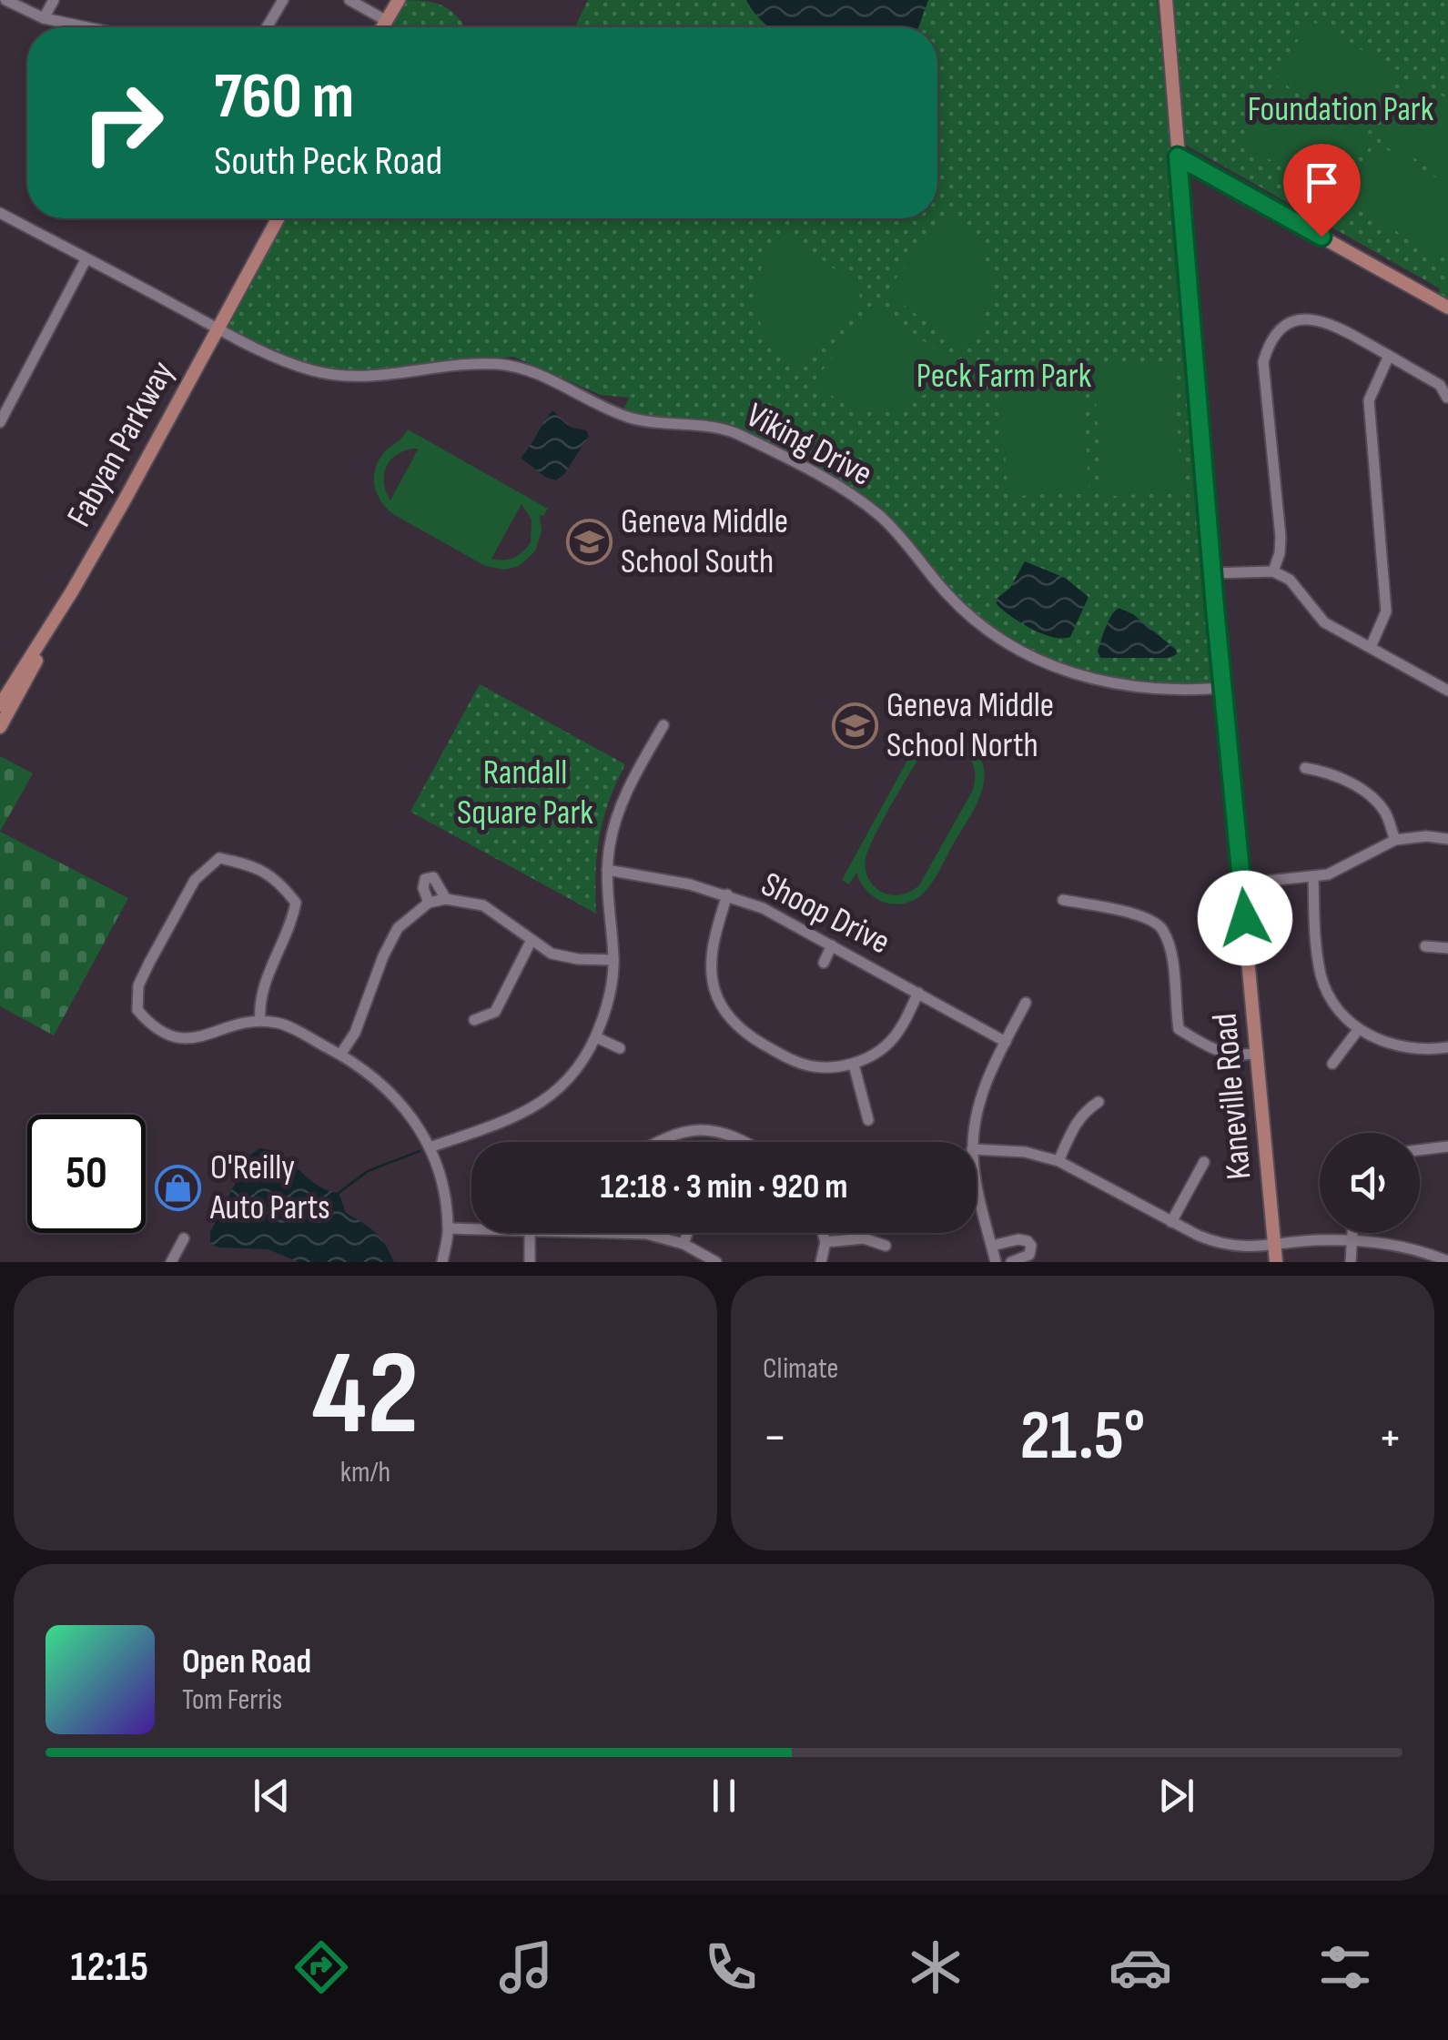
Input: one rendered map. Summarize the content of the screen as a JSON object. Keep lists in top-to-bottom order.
{
  "streets": {
    "main road": ["Fabyan Parkway", "Kaneville Road"],
    "street": ["Viking Drive", "Shoop Drive"]
  },
  "crossings": [
    ["Fabyan Parkway", "Viking Drive"],
    ["Viking Drive", "Kaneville Road"]
  ],
  "parks": ["Foundation Park", "Peck Farm Park", "Randall Square Park"],
  "places": {
    "school or university": ["Geneva Middle School South", "Geneva Middle School North"],
    "shop": ["O'Reilly Auto Parts"]
  },
  "page": {
    "turn": ["760 m", "South Peck Road"],
    "limit": "50",
    "trip": "12:18 · 3 min · 920 m",
    "tile": [
      ["42", "km/h"],
      "Climate"
    ],
    "heat": ["−", "21.5°", "+"],
    "song": ["Open Road", "Tom Ferris"],
    "tabs": "12:15"
  }
}
